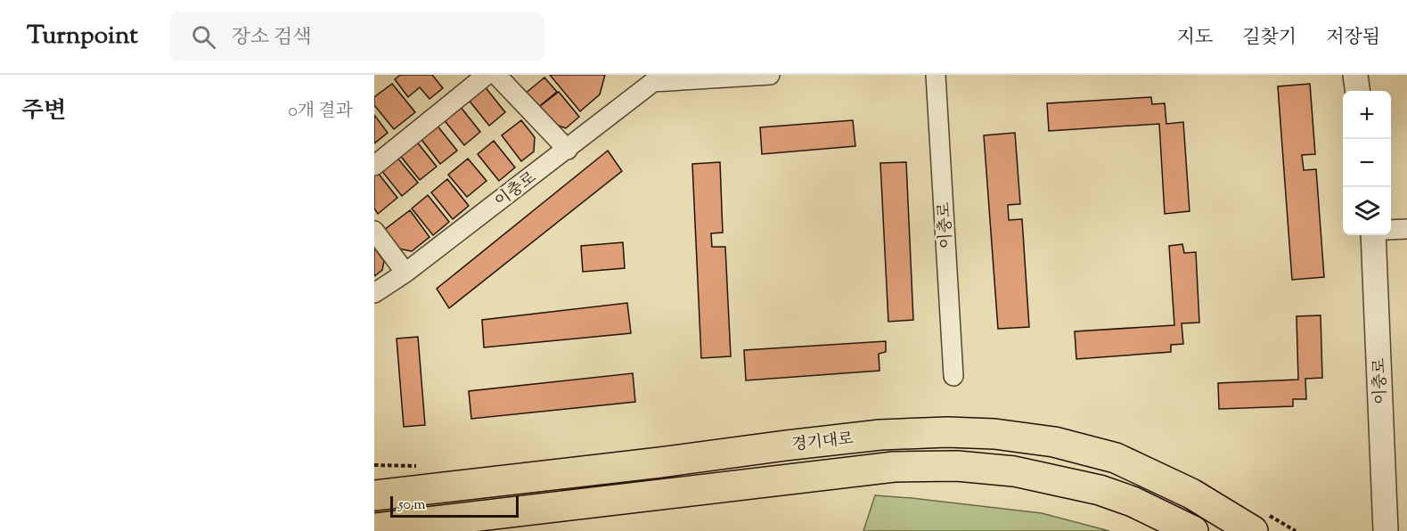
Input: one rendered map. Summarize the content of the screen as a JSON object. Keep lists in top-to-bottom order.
{
  "streets": {
    "main road": ["경기대로"],
    "street": ["이충로"]
  },
  "scale_bar": "50 m",
  "page": {
    "header": "Turnpoint",
    "search": "장소 검색",
    "nav": ["지도", "길찾기", "저장됨"],
    "heading": ["주변", "0개 결과"],
    "map_buttons": ["+", "−"],
    "scale": "50 m"
  }
}
